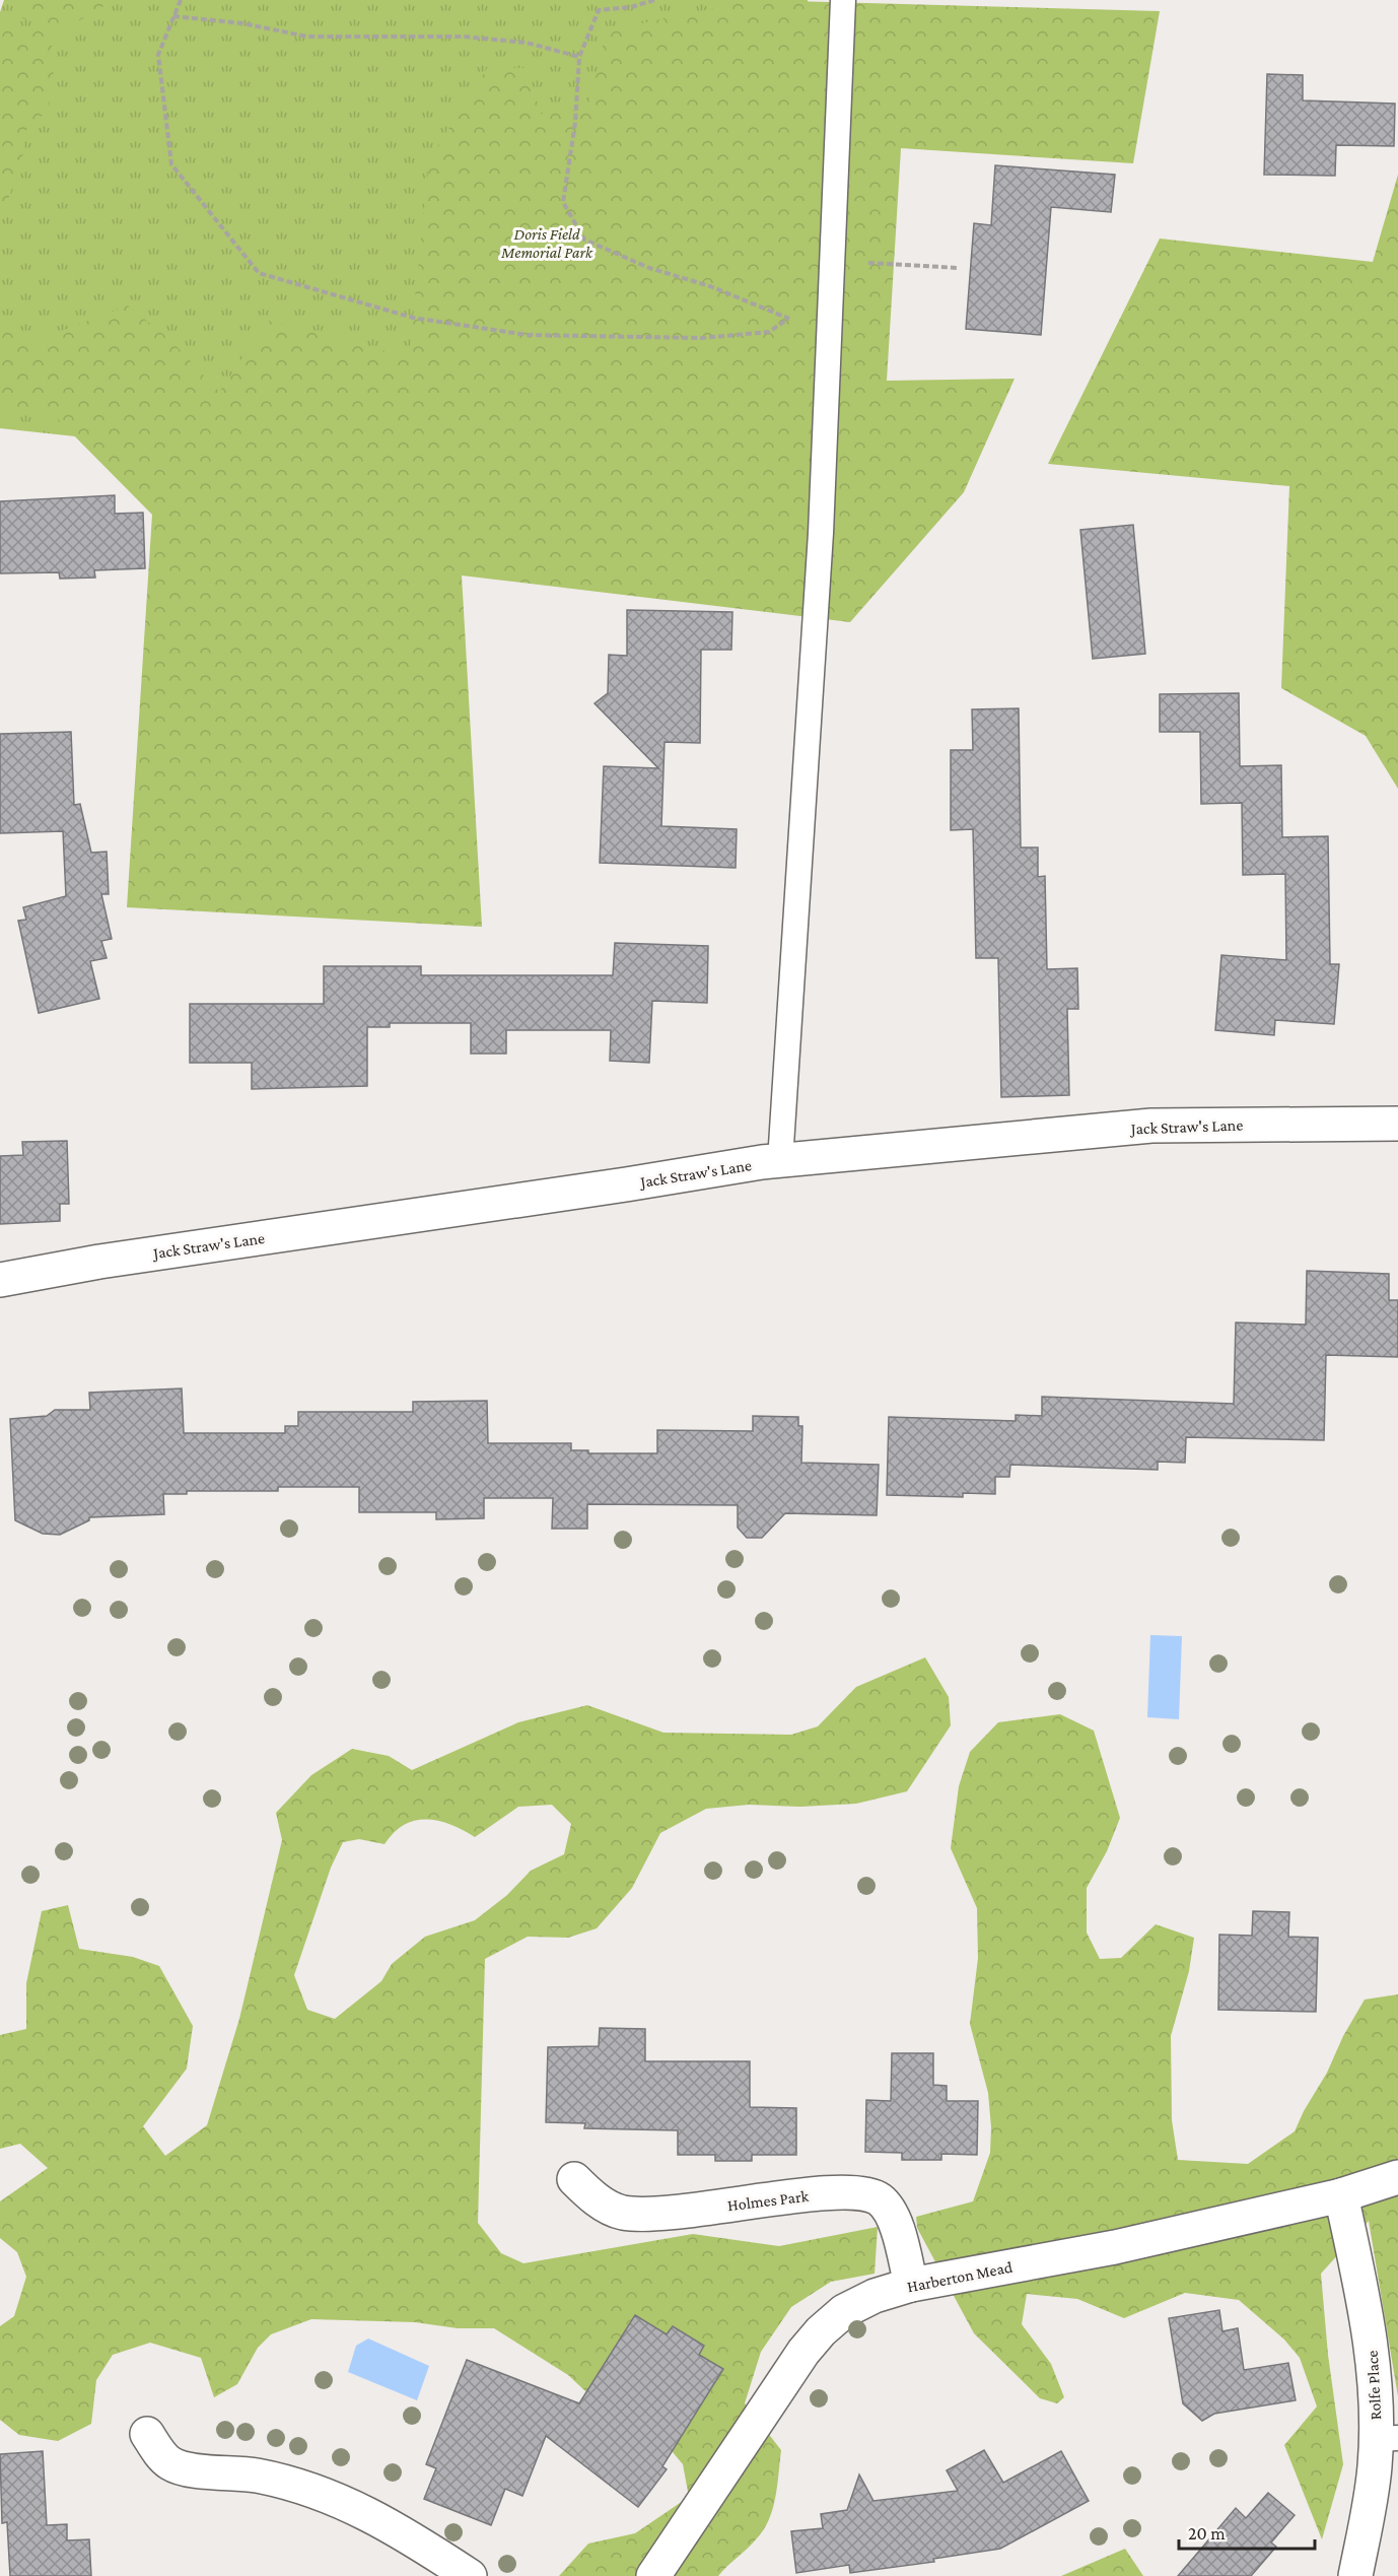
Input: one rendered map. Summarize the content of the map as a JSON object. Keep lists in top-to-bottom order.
{
  "streets": {
    "street": [
      "Jack Straw's Lane",
      "Holmes Park",
      "Harberton Mead",
      "Rolfe Place"
    ]
  },
  "crossings": [
    ["Holmes Park", "Harberton Mead"],
    ["Harberton Mead", "Rolfe Place"]
  ],
  "parks": ["Doris Field Memorial Park"],
  "scale_bar": "20 m"
}
